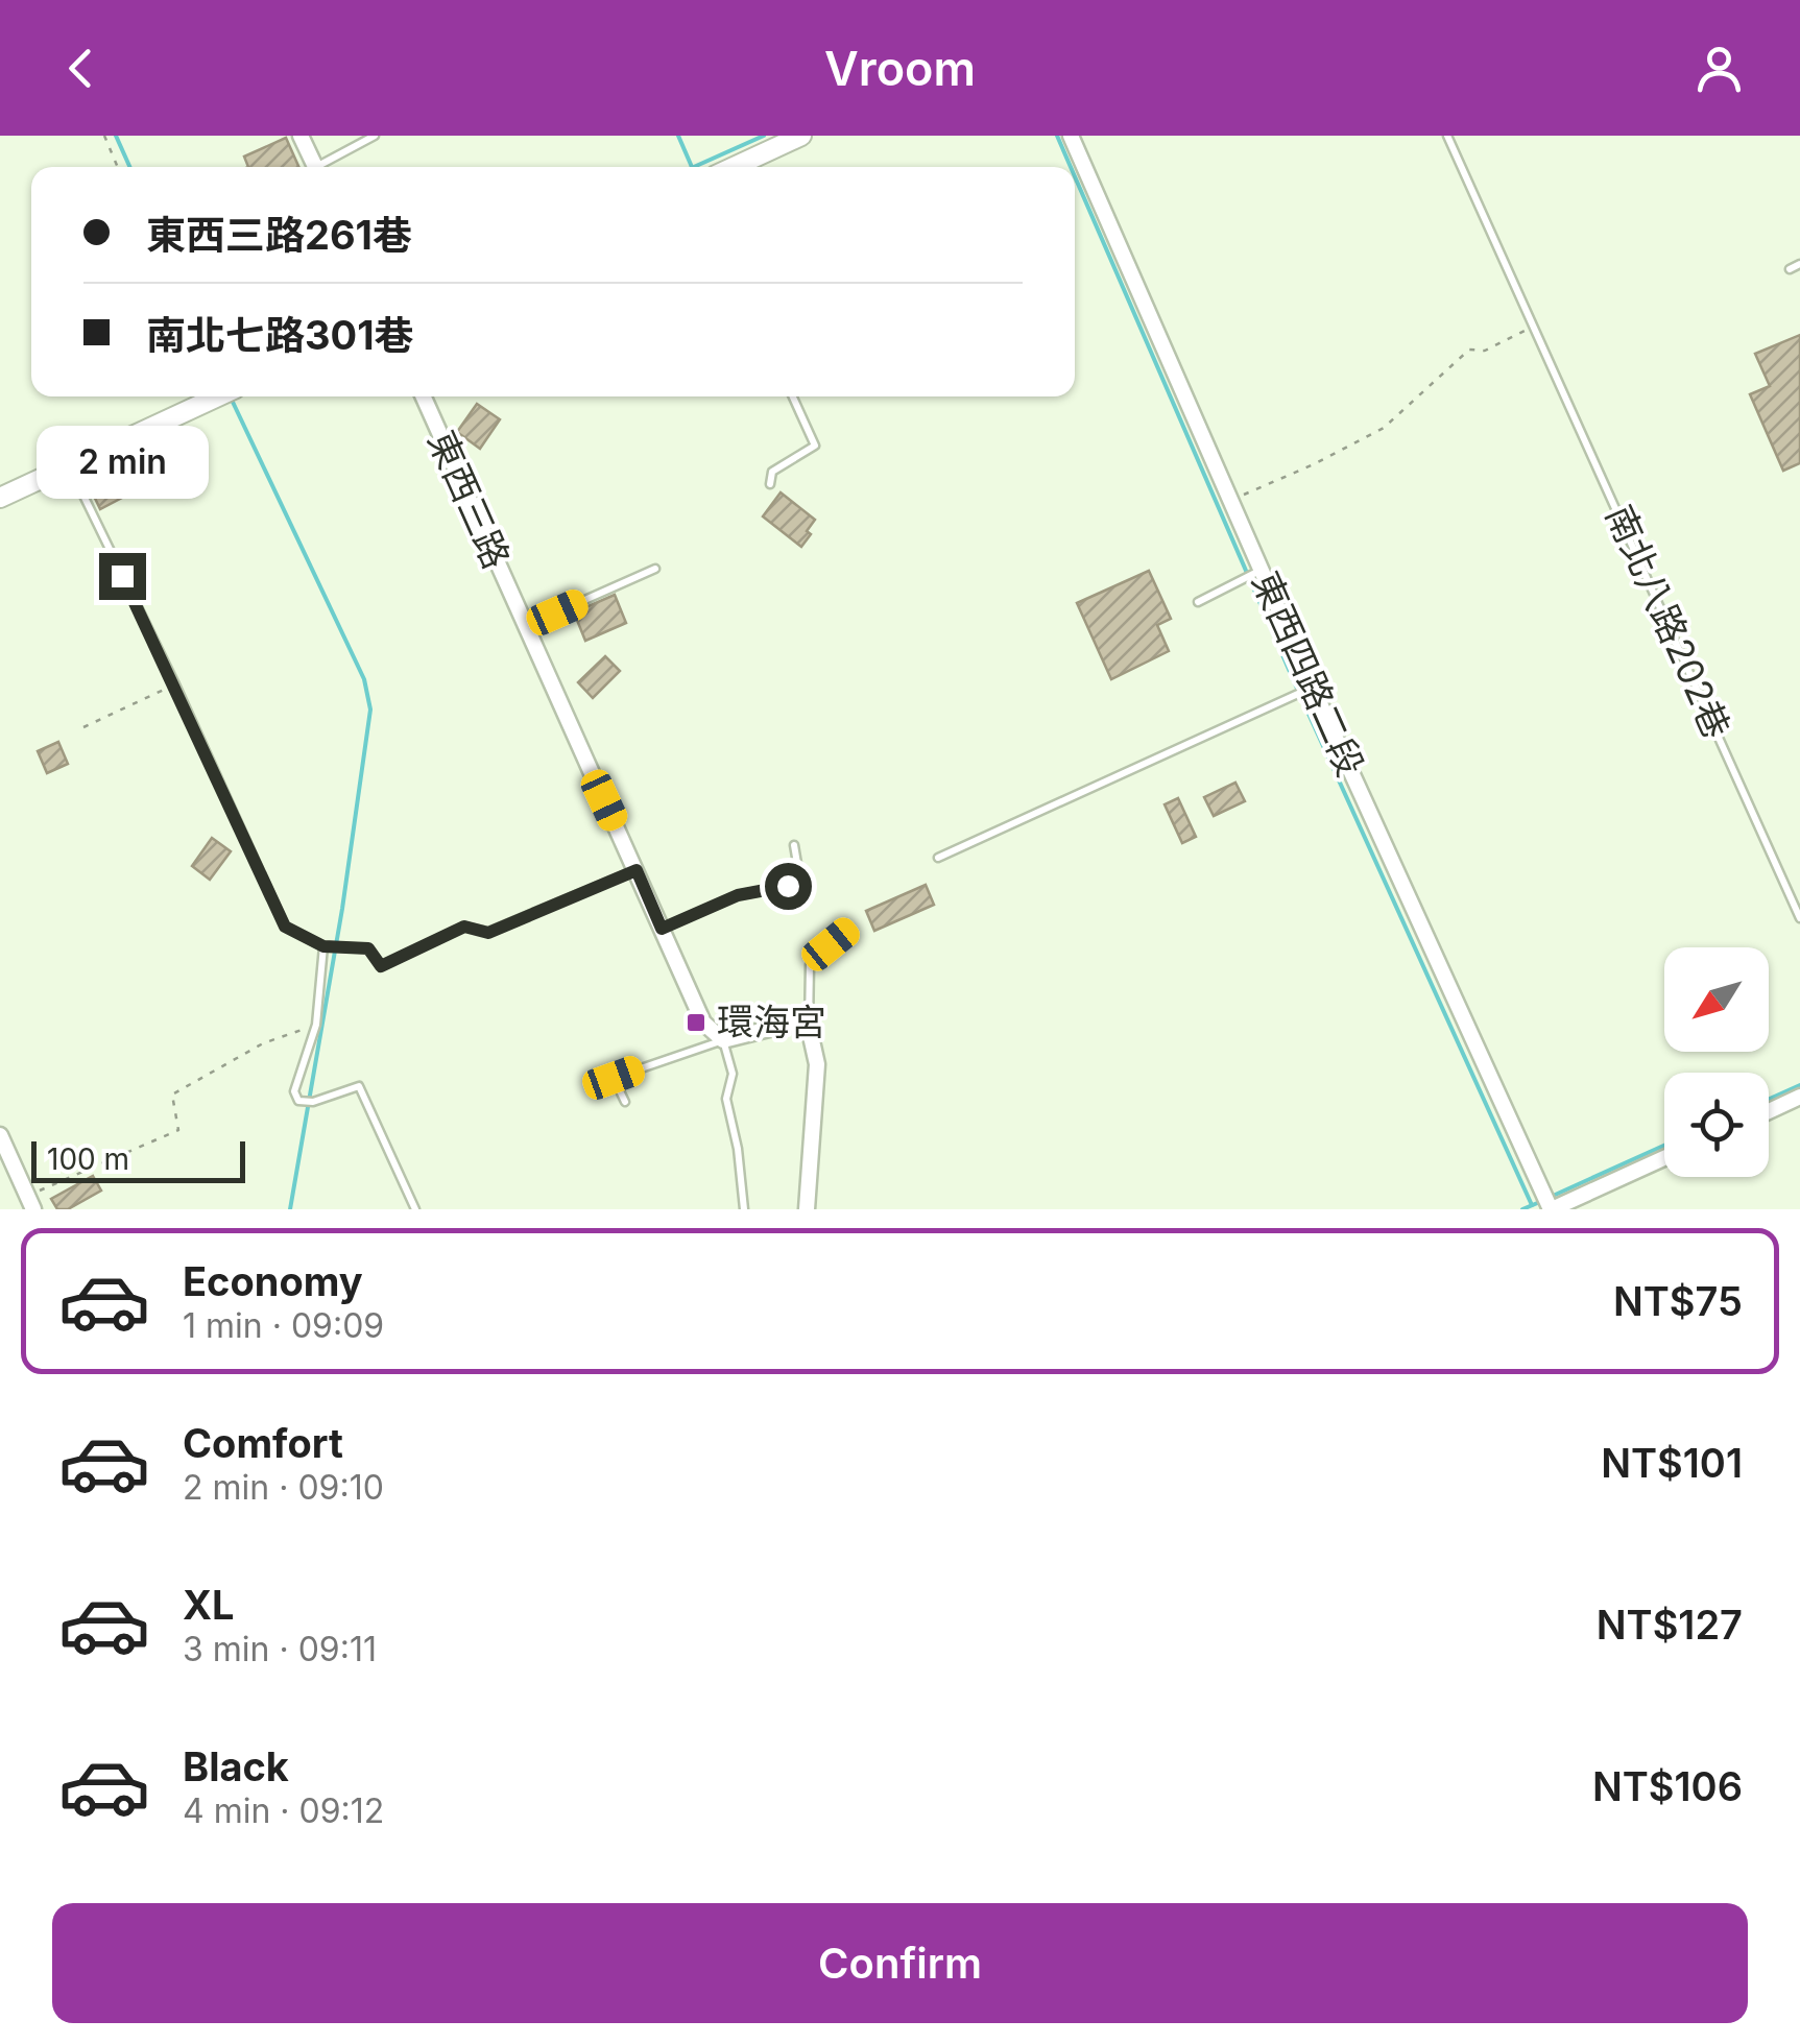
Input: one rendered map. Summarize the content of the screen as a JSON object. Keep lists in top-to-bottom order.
{
  "streets": {
    "street": ["東西三路", "東西四路二段"],
    "lane": ["南北八路202巷"]
  },
  "places": {
    "transit": ["環海宮"]
  },
  "scale_bar": "100 m",
  "north": "bottom left",
  "page": {
    "header": "Vroom",
    "banner": ["東西三路261巷", "南北七路301巷"],
    "bubble": "2 min",
    "scale": "100 m",
    "list": [
      {
        "name": "Economy",
        "note": "1 min · 09:09",
        "value": "NT$75"
      },
      {
        "name": "Comfort",
        "note": "2 min · 09:10",
        "value": "NT$101"
      },
      {
        "name": "XL",
        "note": "3 min · 09:11",
        "value": "NT$127"
      },
      {
        "name": "Black",
        "note": "4 min · 09:12",
        "value": "NT$106"
      }
    ],
    "buttons": "Confirm"
  }
}
